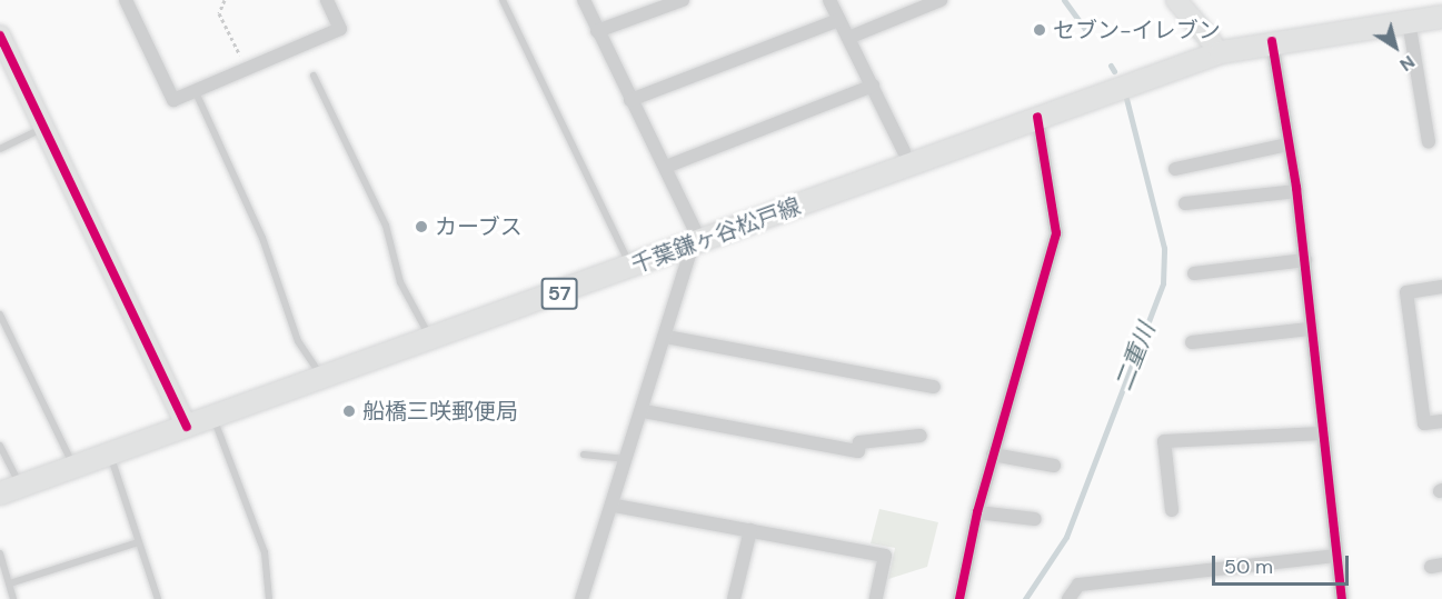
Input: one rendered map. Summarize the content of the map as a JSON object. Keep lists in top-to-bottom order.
{
  "streets": {
    "main road": ["千葉鎌ヶ谷松戸線", "57"]
  },
  "water": ["二重川"],
  "places": ["セブン-イレブン", "カーブス", "船橋三咲郵便局"],
  "scale_bar": "50 m",
  "north": "bottom right"
}
